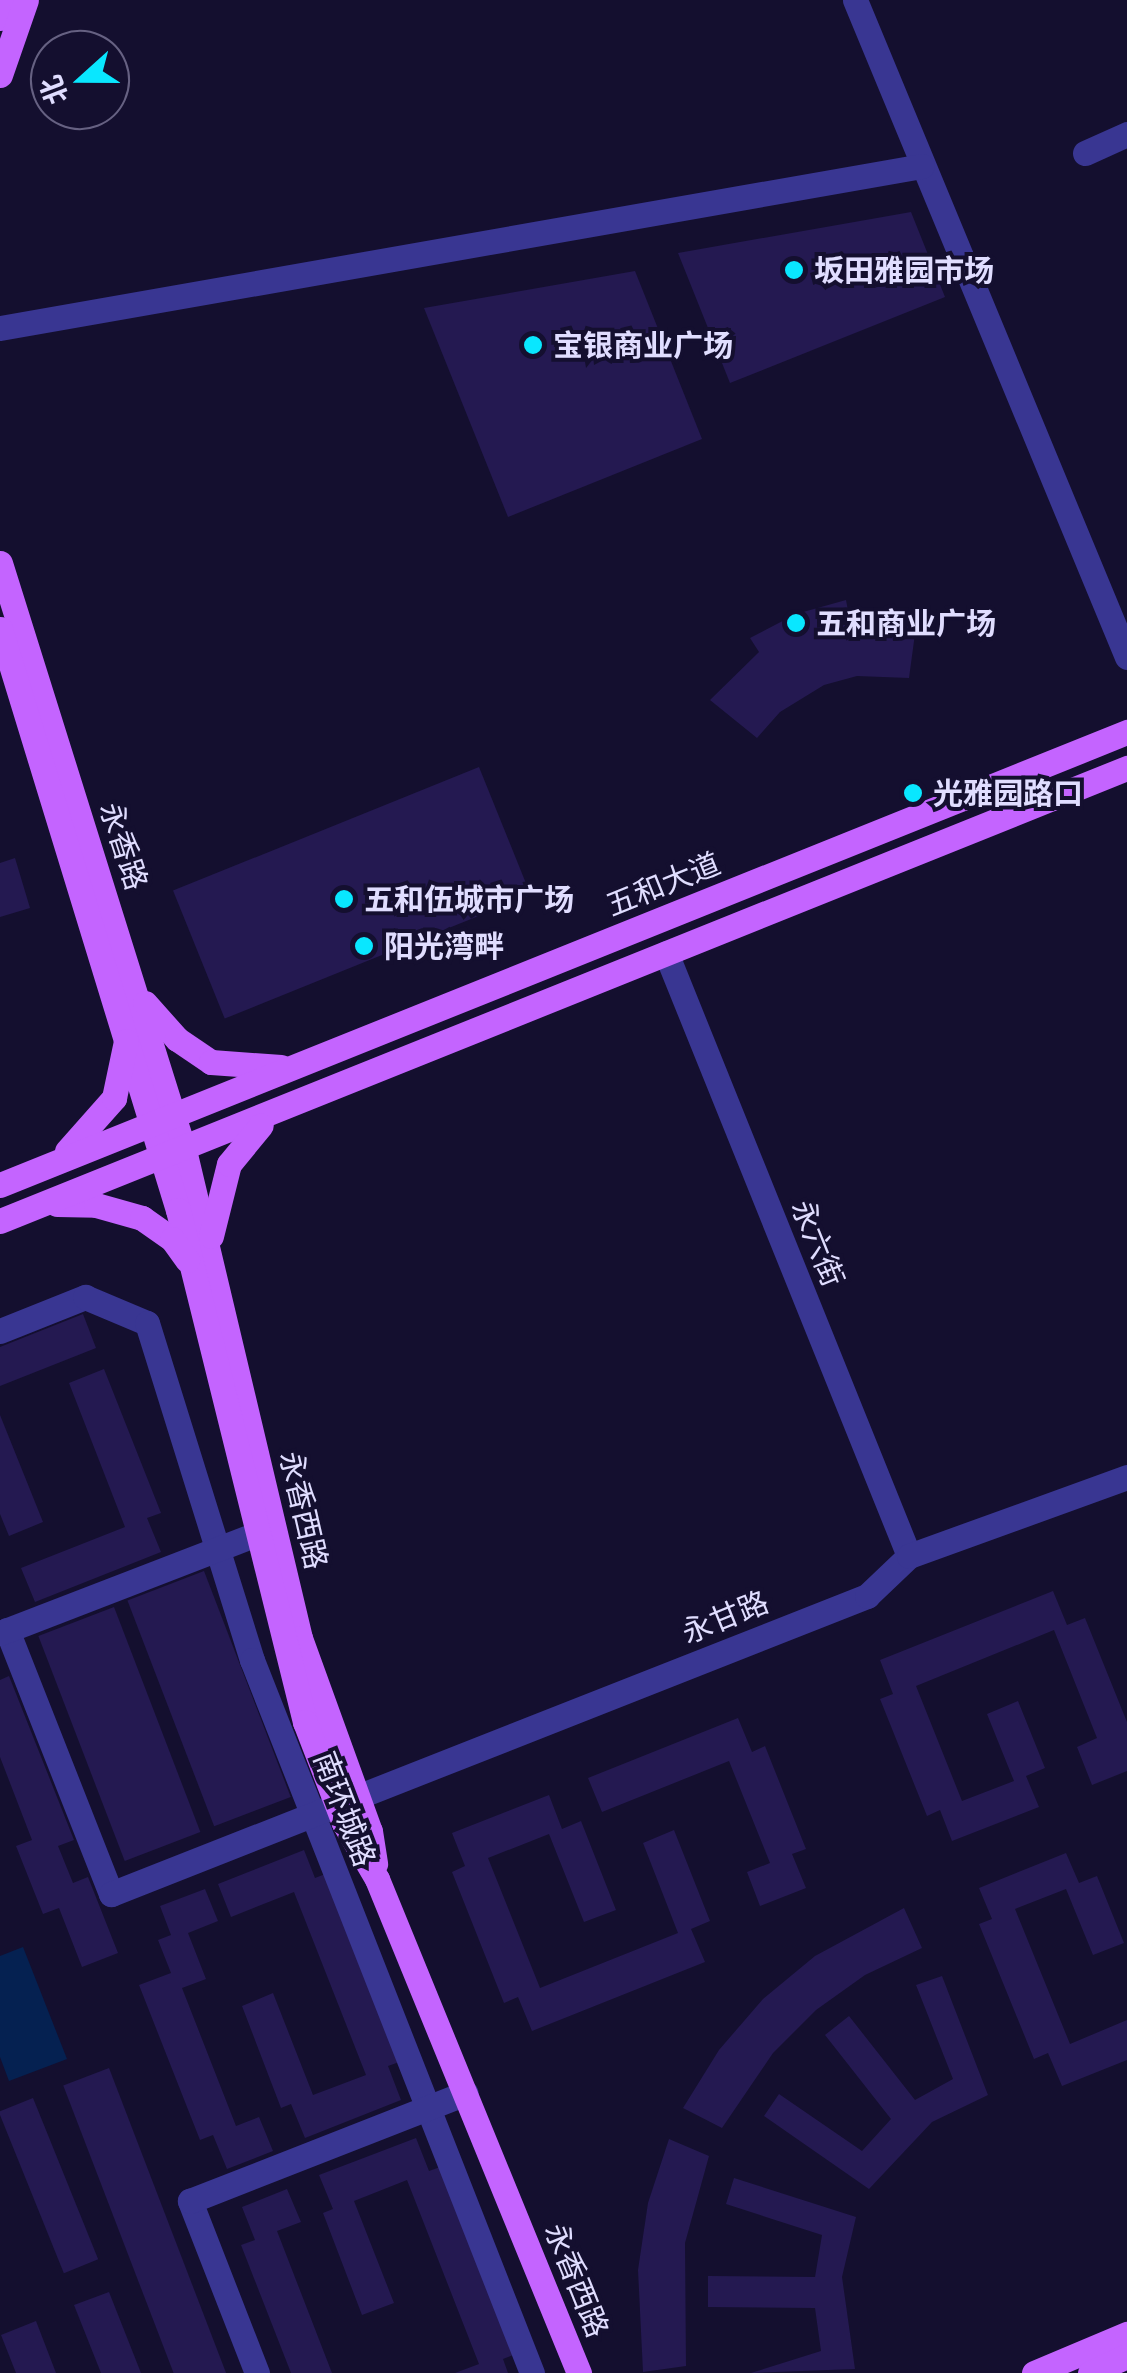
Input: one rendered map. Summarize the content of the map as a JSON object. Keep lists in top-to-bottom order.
{
  "streets": {
    "main road": ["永香路", "五和大道", "永香西路"],
    "street": ["永六街", "永甘路", "南环城路"]
  },
  "crossings": [
    ["永香路", "五和大道"],
    ["永香路", "永香西路"],
    ["永六街", "永甘路"],
    ["永香西路", "永甘路"],
    ["永甘路", "南环城路"]
  ],
  "places": [
    "坂田雅园市场",
    "宝银商业广场",
    "五和商业广场",
    "光雅园路口",
    "五和伍城市广场",
    "阳光湾畔"
  ],
  "north": "left"
}
